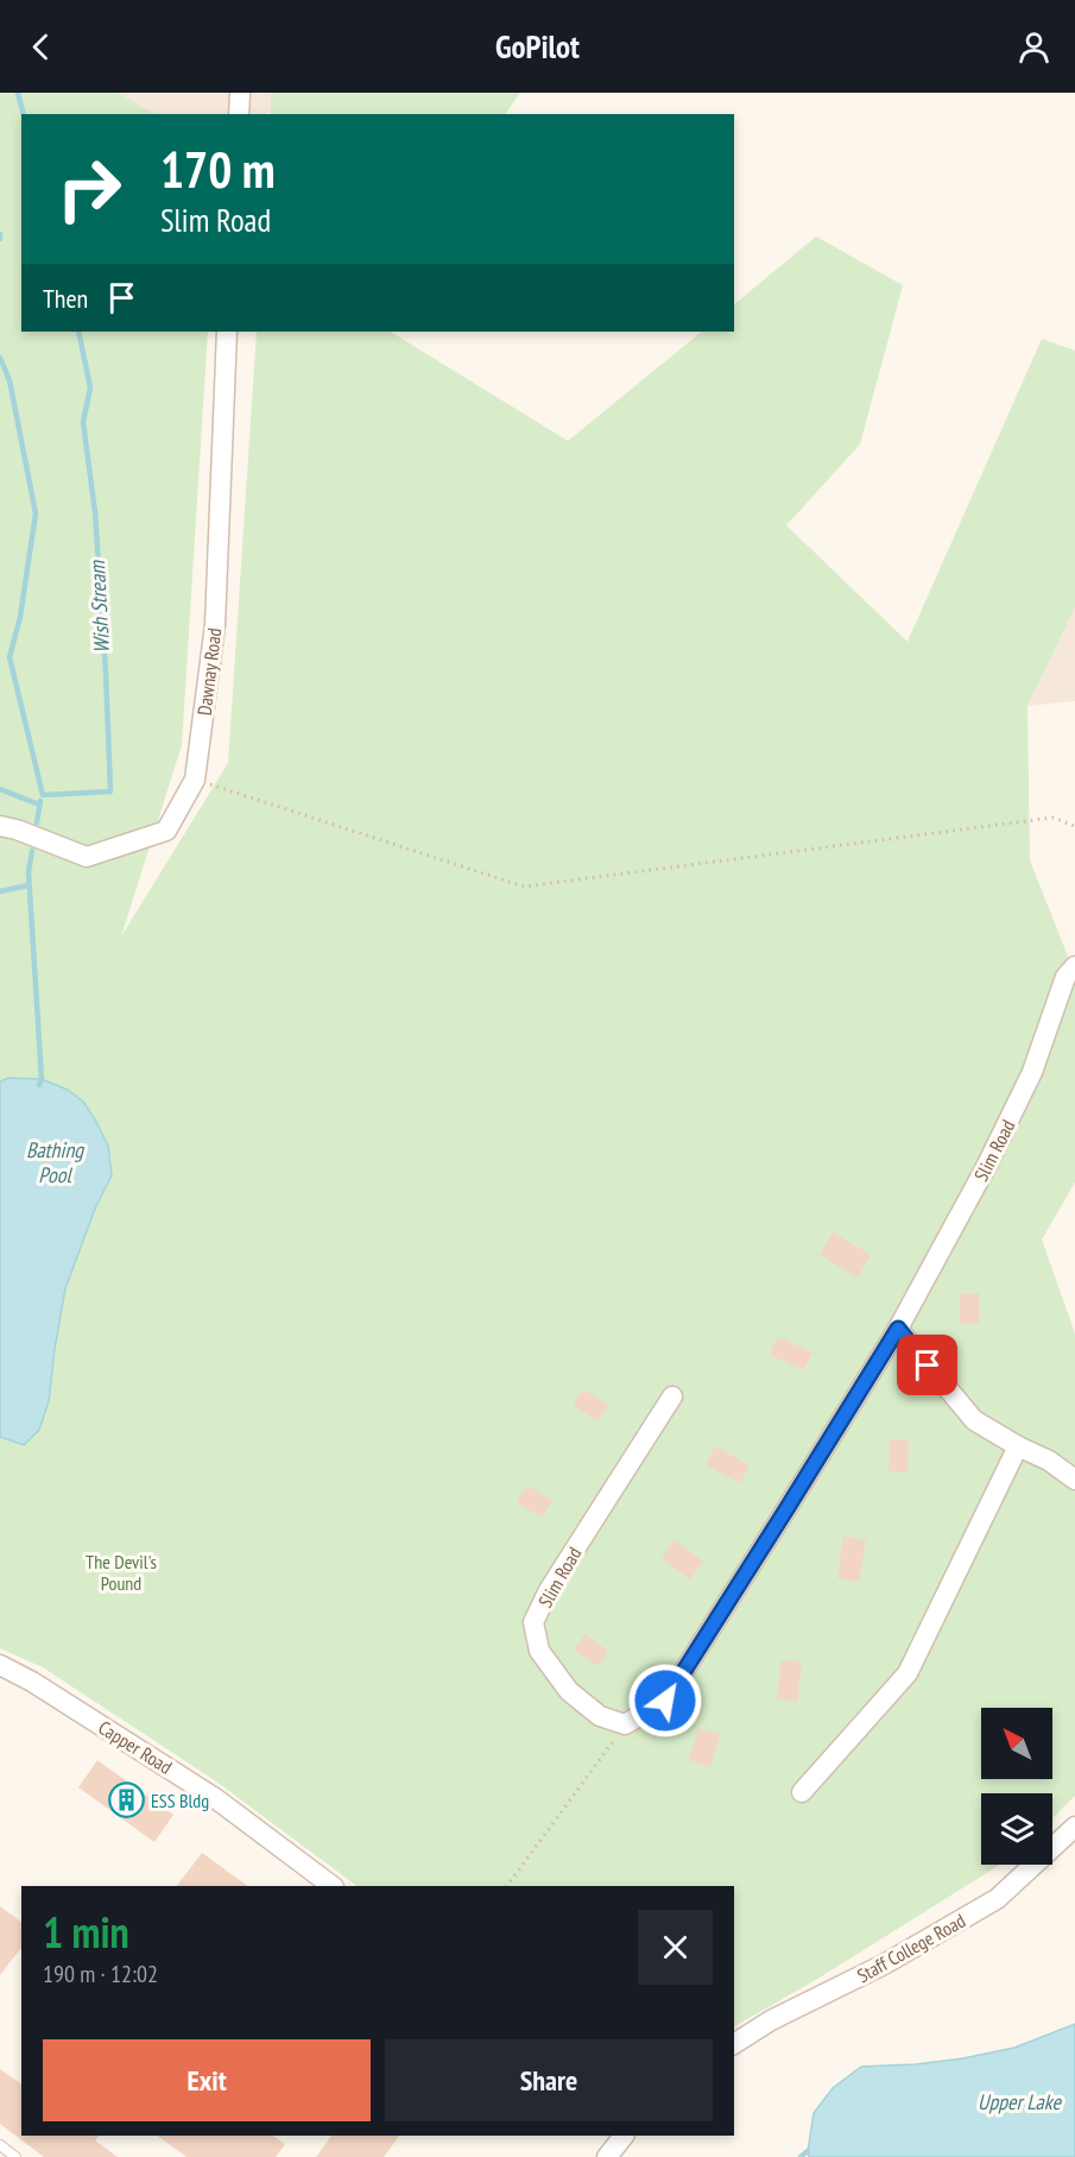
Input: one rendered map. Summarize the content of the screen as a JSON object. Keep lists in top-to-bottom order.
{
  "streets": {
    "street": [
      "Dawnay Road",
      "Slim Road",
      "Capper Road",
      "Staff College Road"
    ]
  },
  "water": ["Wish Stream", "Bathing Pool", "Upper Lake"],
  "parks": ["The Devil's Pound"],
  "places": {
    "building": ["ESS Bldg"]
  },
  "north": "top left",
  "page": {
    "header": "GoPilot",
    "turn": ["170 m", "Slim Road"],
    "then": "Then",
    "heading": ["1 min", "190 m · 12:02"],
    "buttons": ["Exit", "Share"]
  }
}
